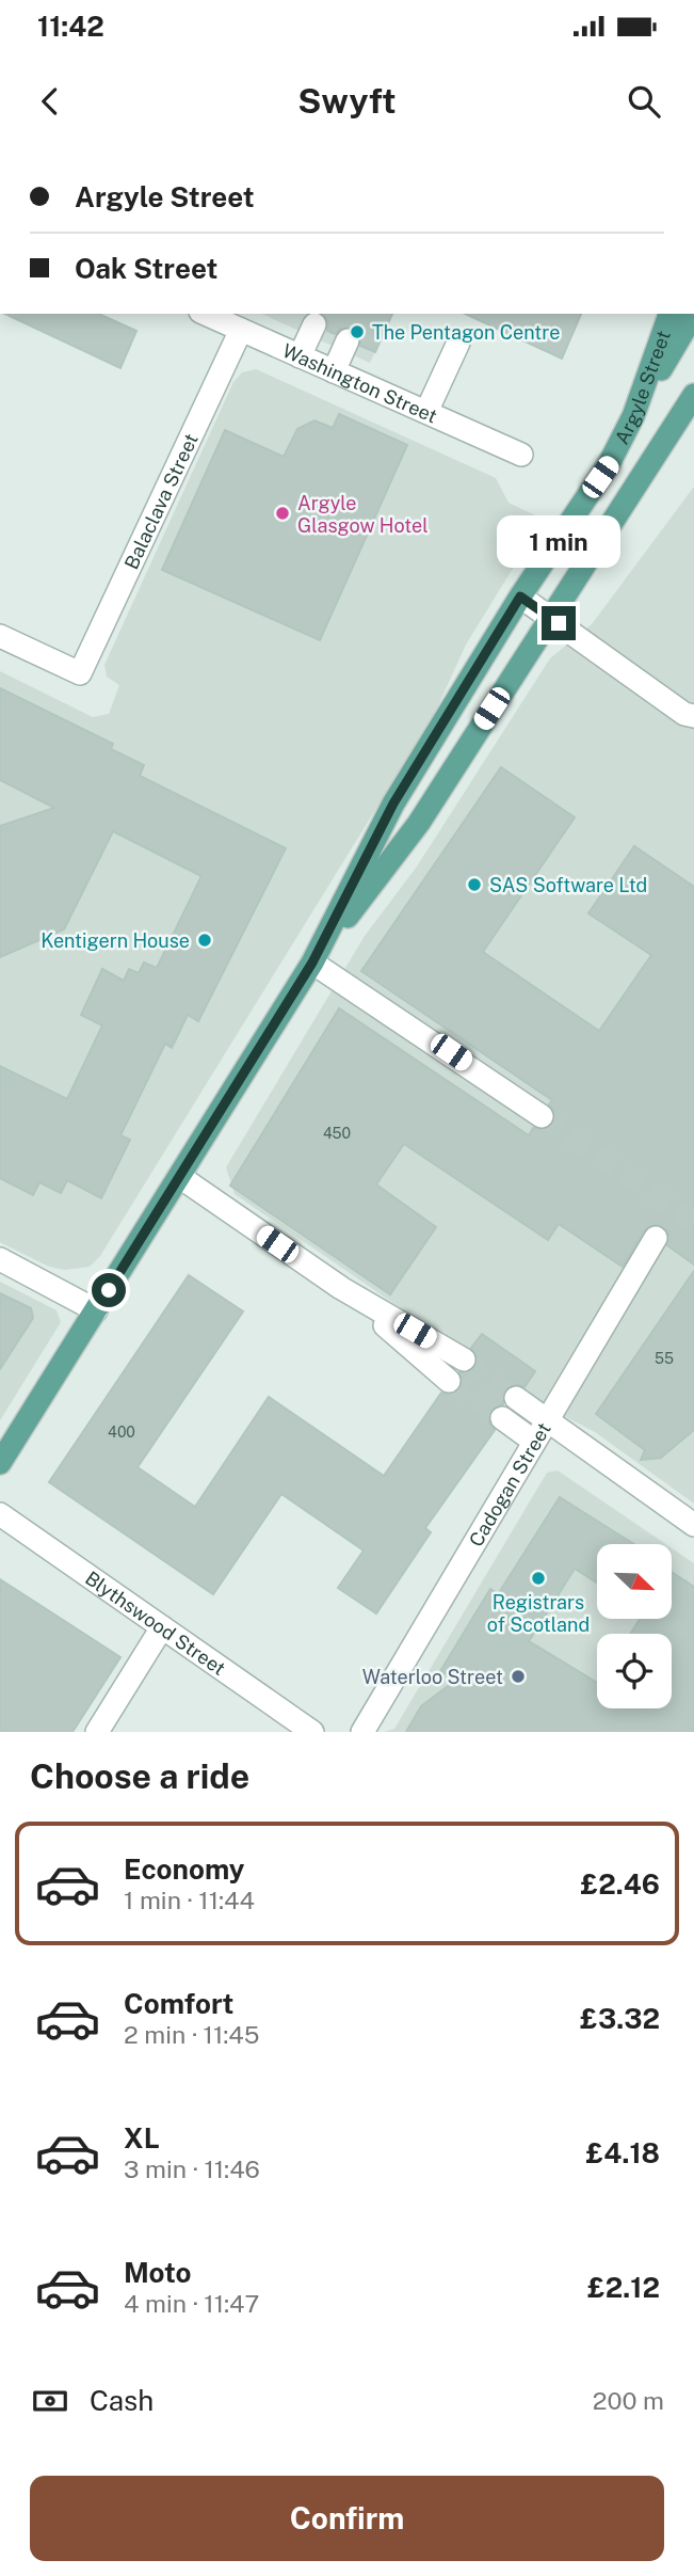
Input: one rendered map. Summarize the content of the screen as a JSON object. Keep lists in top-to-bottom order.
{
  "streets": {
    "main road": ["Argyle Street"],
    "street": [
      "Washington Street",
      "Balaclava Street",
      "Cadogan Street",
      "Blythswood Street"
    ]
  },
  "crossings": [
    ["Washington Street", "Balaclava Street"]
  ],
  "places": [
    "The Pentagon Centre",
    "Argyle Glasgow Hotel",
    "SAS Software Ltd",
    "Kentigern House",
    "Registrars of Scotland",
    "Waterloo Street"
  ],
  "house_numbers": ["450", "55", "400"],
  "north": "bottom right",
  "page": {
    "status": "11:42",
    "header": "Swyft",
    "banner": ["Argyle Street", "Oak Street"],
    "bubble": "1 min",
    "heading": "Choose a ride",
    "list": [
      {
        "name": "Economy",
        "note": "1 min · 11:44",
        "value": "£2.46"
      },
      {
        "name": "Comfort",
        "note": "2 min · 11:45",
        "value": "£3.32"
      },
      {
        "name": "XL",
        "note": "3 min · 11:46",
        "value": "£4.18"
      },
      {
        "name": "Moto",
        "note": "4 min · 11:47",
        "value": "£2.12"
      }
    ],
    "pay": ["Cash", "200 m"],
    "buttons": "Confirm"
  }
}
